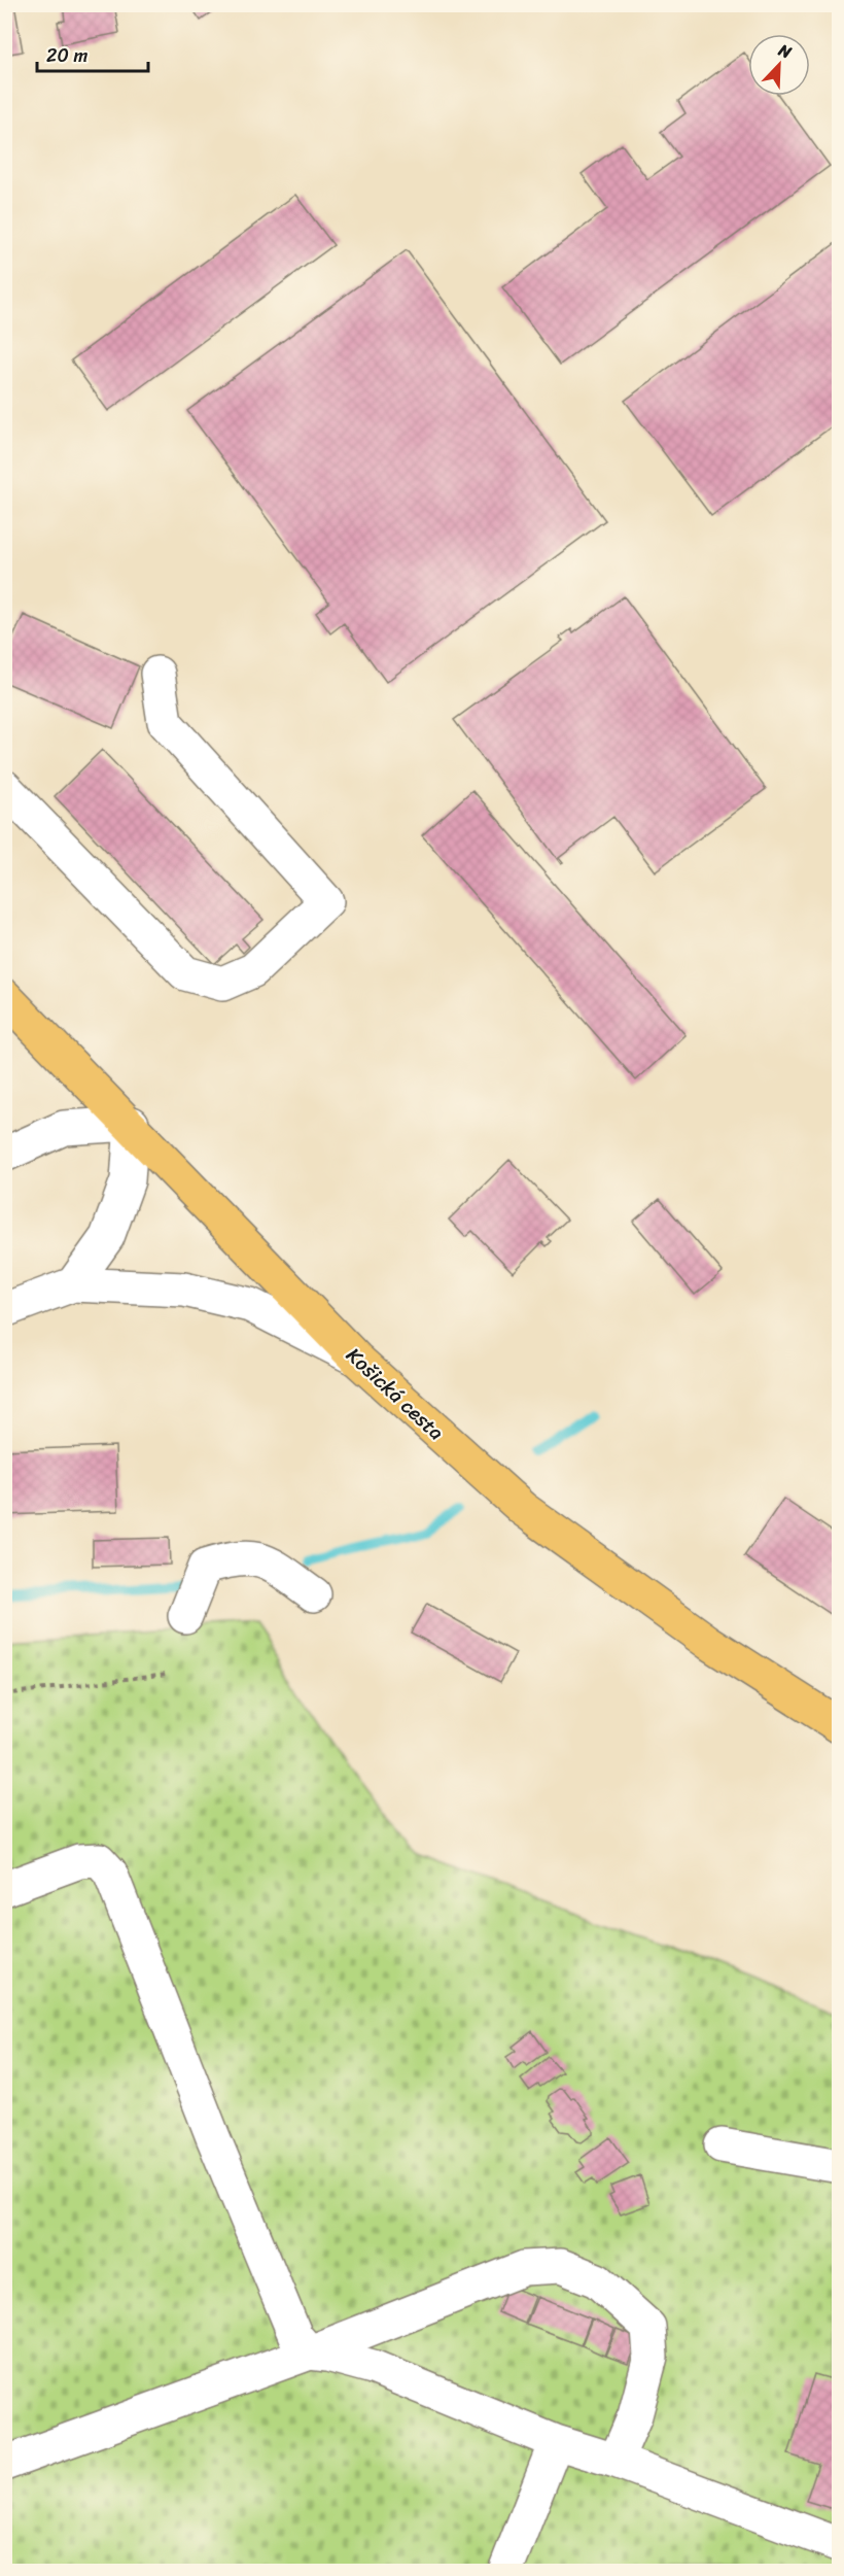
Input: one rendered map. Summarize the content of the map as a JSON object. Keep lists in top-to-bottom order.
{
  "streets": {
    "main road": ["Košická cesta"]
  },
  "scale_bar": "20 m",
  "north": "top right"
}
